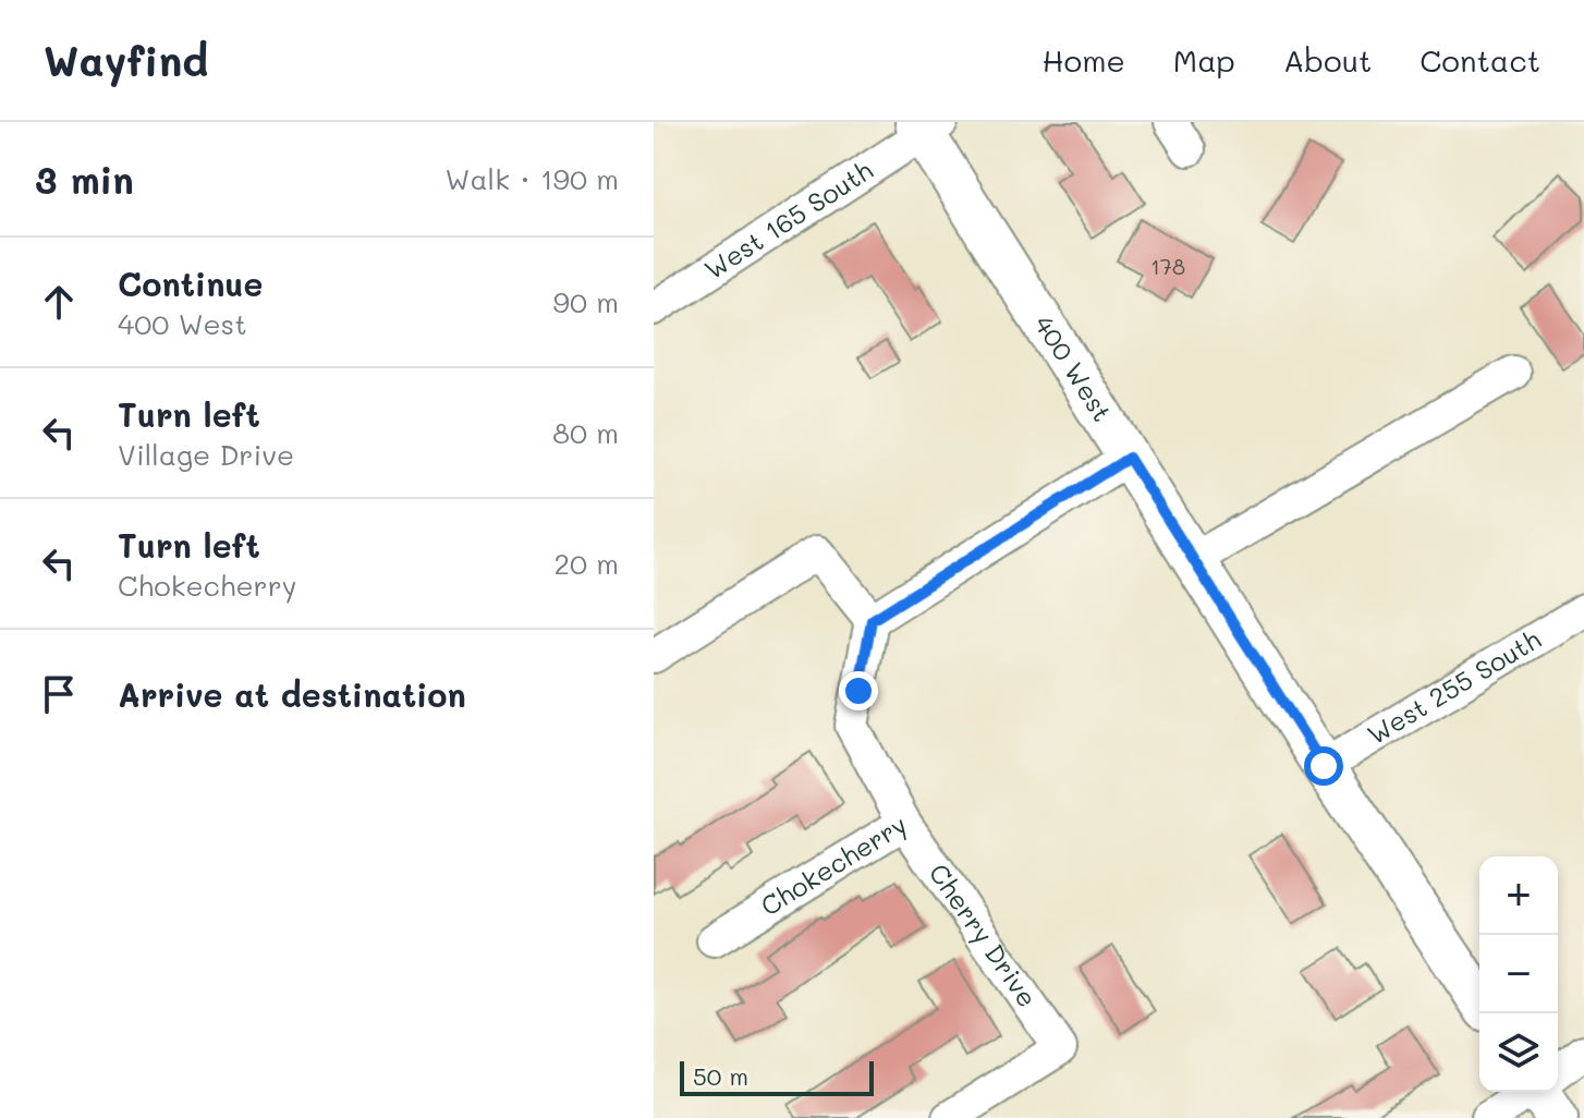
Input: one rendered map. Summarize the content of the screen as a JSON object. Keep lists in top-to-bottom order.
{
  "streets": {
    "main road": ["400 West"],
    "street": [
      "West 165 South",
      "West 255 South",
      "Chokecherry",
      "Cherry Drive"
    ]
  },
  "crossings": [
    ["West 165 South", "400 West"],
    ["400 West", "West 255 South"],
    ["Chokecherry", "Cherry Drive"]
  ],
  "house_numbers": ["178"],
  "scale_bar": "50 m",
  "page": {
    "header": "Wayfind",
    "nav": [
      "Home",
      "Map",
      "About",
      "Contact"
    ],
    "heading": ["3 min", "Walk · 190 m"],
    "list": [
      ["Continue", "400 West", "90 m"],
      ["Turn left", "Village Drive", "80 m"],
      ["Turn left", "Chokecherry", "20 m"],
      "Arrive at destination"
    ],
    "map_buttons": ["+", "−"],
    "scale": "50 m"
  }
}
